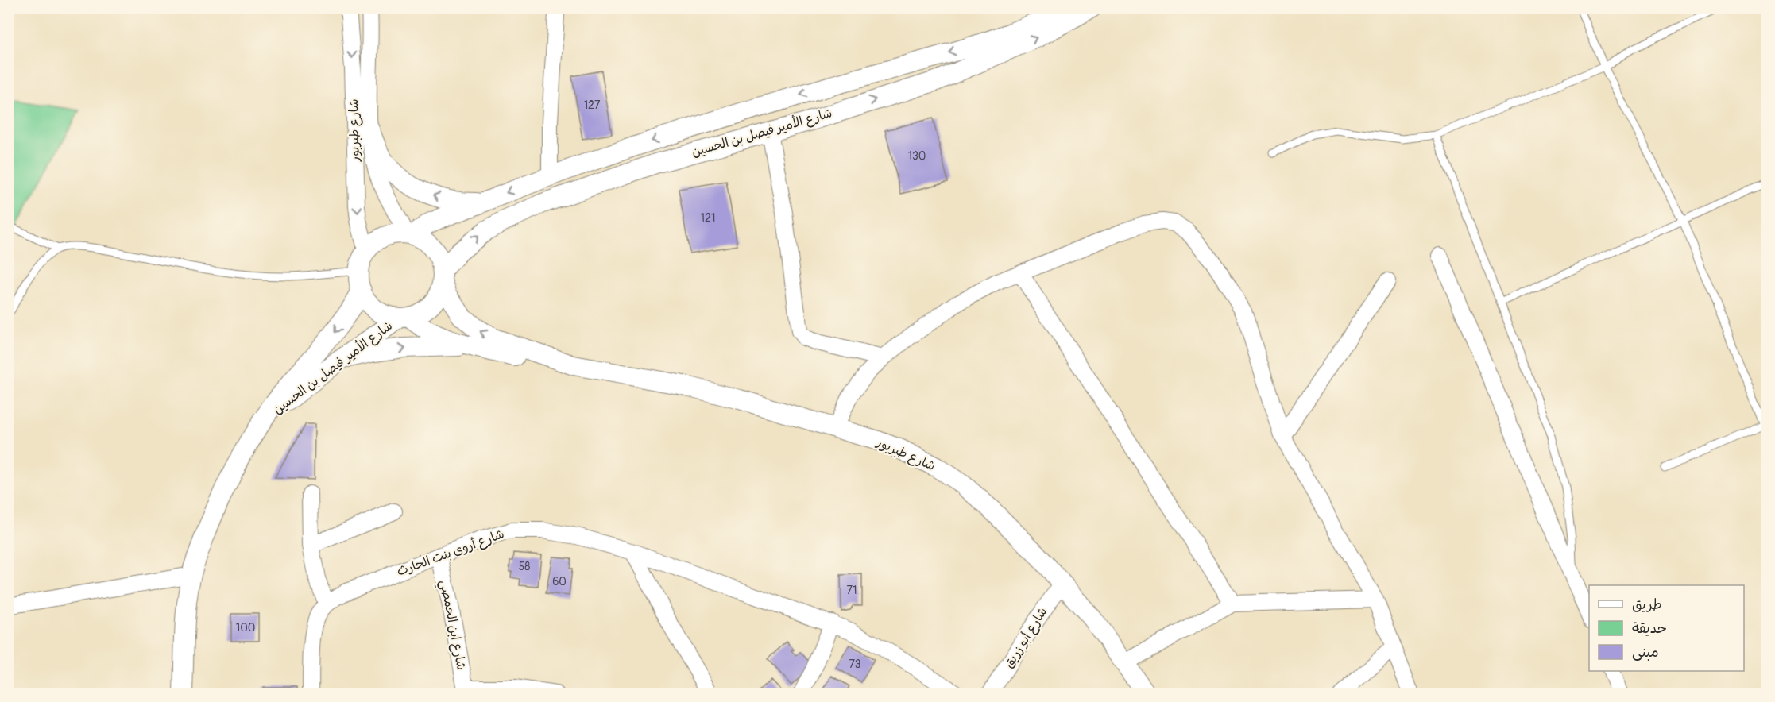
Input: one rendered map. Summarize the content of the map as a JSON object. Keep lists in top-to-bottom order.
{
  "streets": {
    "street": [
      "شارع طبربور",
      "شارع الأمير فيصل بن الحسين",
      "شارع أروى بنت الحارث",
      "شارع ابن الحمصي",
      "شارع أبو زريق"
    ]
  },
  "crossings": [
    ["شارع طبربور", "شارع الأمير فيصل بن الحسين"],
    ["شارع طبربور", "شارع أبو زريق"],
    ["شارع أروى بنت الحارث", "شارع ابن الحمصي"]
  ],
  "house_numbers": [
    "127",
    "130",
    "121",
    "58",
    "60",
    "71",
    "100",
    "73"
  ],
  "legend": ["طريق", "حديقة", "مبنى"]
}
